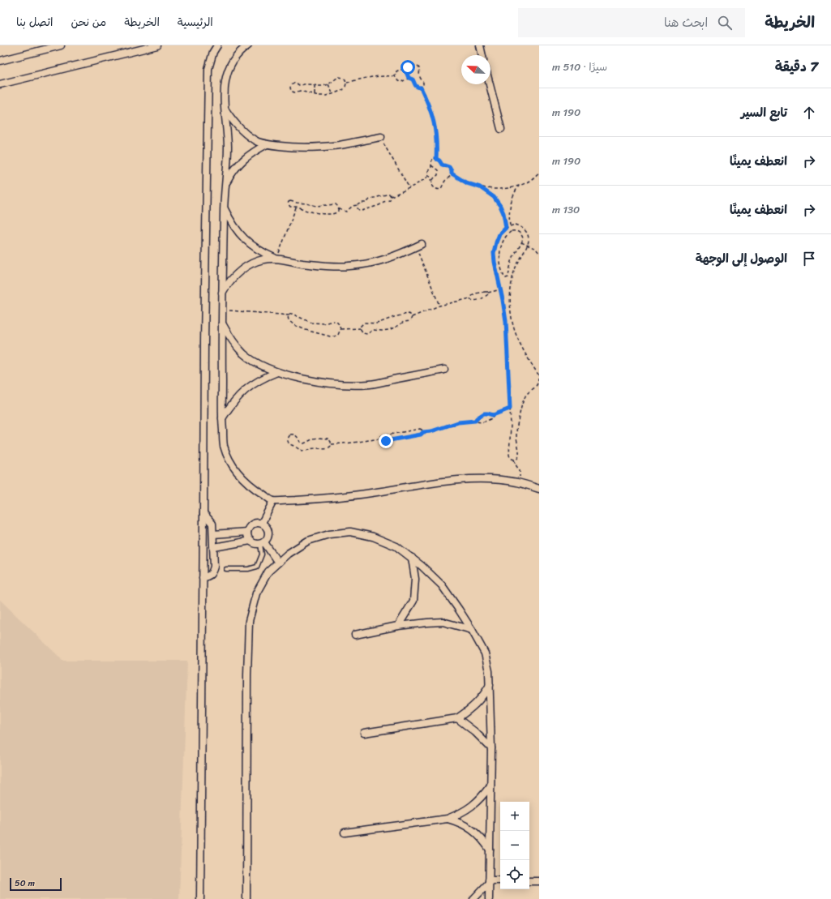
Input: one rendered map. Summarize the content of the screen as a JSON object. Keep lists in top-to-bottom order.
{
  "scale_bar": "50 m",
  "north": "top left",
  "page": {
    "header": "الخريطة",
    "search": "ابحث هنا",
    "nav": [
      "الرئيسية",
      "الخريطة",
      "من نحن",
      "اتصل بنا"
    ],
    "heading": ["7 دقيقة", "سيرًا · 510 m"],
    "list": [
      ["تابع السير", "190 m"],
      ["انعطف يمينًا", "190 m"],
      ["انعطف يمينًا", "130 m"],
      "الوصول إلى الوجهة"
    ],
    "map_buttons": ["+", "−"],
    "scale": "50 m"
  }
}
